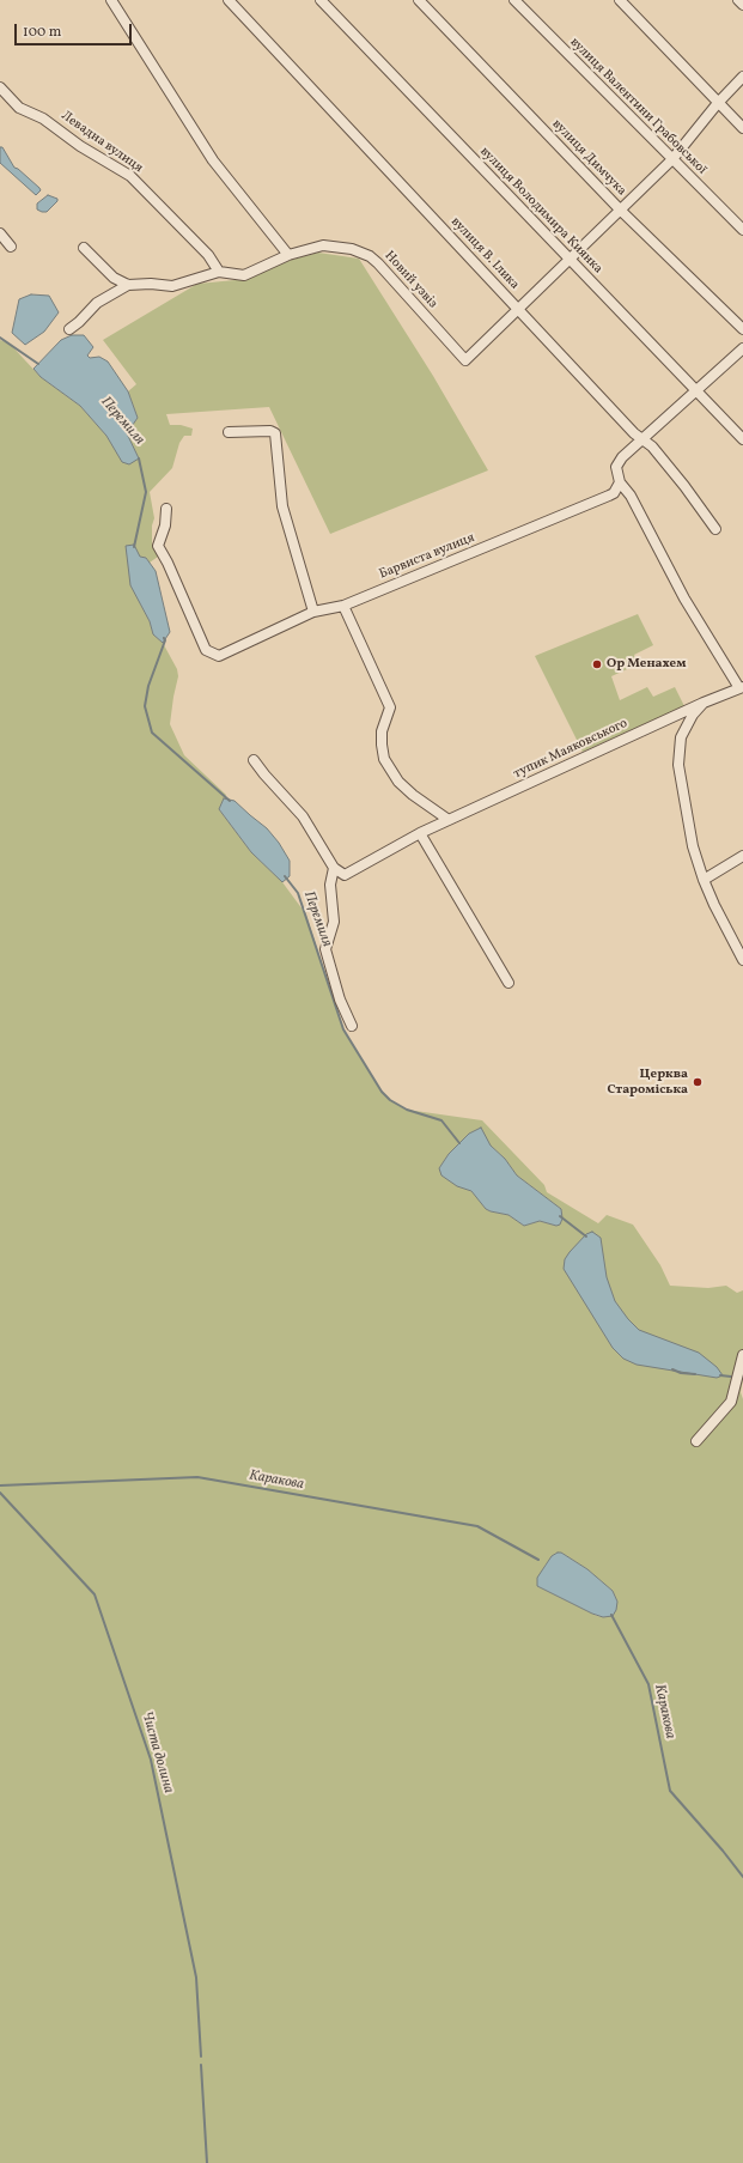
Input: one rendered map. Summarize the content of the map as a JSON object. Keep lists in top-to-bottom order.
{
  "streets": {
    "street": [
      "вулиця Валентини Грабовської",
      "Левадна вулиця",
      "вулиця Димчука",
      "вулиця Володимира Киянка",
      "вулиця В. Ілика",
      "Новий узвіз",
      "Барвиста вулиця",
      "тупик Маяковського"
    ]
  },
  "crossings": [
    ["Левадна вулиця", "Новий узвіз"],
    ["вулиця В. Ілика", "Новий узвіз"]
  ],
  "water": ["Перемиля", "Каракова", "Чиста долина"],
  "places": ["Ор Менахем", "Церква Староміська"],
  "scale_bar": "100 m"
}
